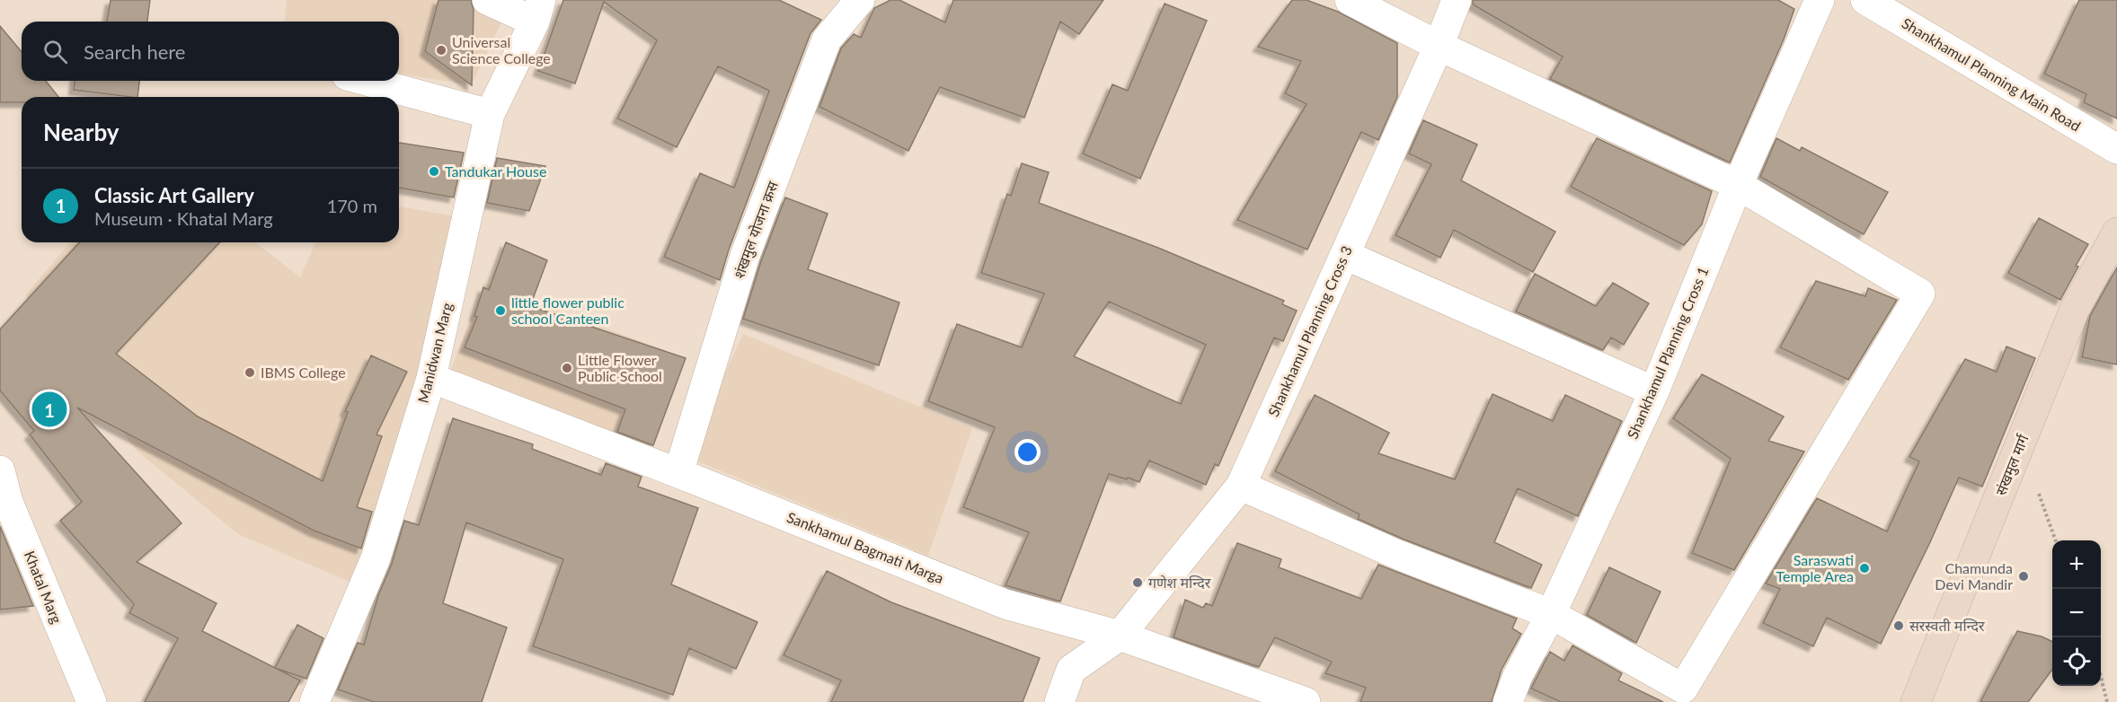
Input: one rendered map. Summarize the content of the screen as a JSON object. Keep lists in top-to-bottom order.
{
  "streets": {
    "street": [
      "Shankhamul Planning Main Road",
      "शंखमुल योजना क्रस",
      "Shankhamul Planning Cross 3",
      "Manidwan Marg",
      "Shankhamul Planning Cross 1",
      "संखमुल मार्ग",
      "Sankhamul Bagmati Marga",
      "Khatal Marg"
    ]
  },
  "crossings": [
    ["शंखमुल योजना क्रस", "Sankhamul Bagmati Marga"],
    ["Shankhamul Planning Cross 3", "Sankhamul Bagmati Marga"],
    ["Manidwan Marg", "Sankhamul Bagmati Marga"]
  ],
  "places": [
    "Universal Science College",
    "Tandukar House",
    "little flower public school Canteen",
    "Little Flower Public School",
    "IBMS College",
    "Saraswati Temple Area",
    "Chamunda Devi Mandir",
    "गणेश मन्दिर",
    "सरस्वती मन्दिर"
  ],
  "page": {
    "search": "Search here",
    "heading": "Nearby",
    "list": [
      {
        "mark": "1",
        "name": "Classic Art Gallery",
        "note": "Museum · Khatal Marg",
        "value": "170 m"
      }
    ],
    "pins": "1",
    "map_buttons": ["+", "−"]
  }
}
